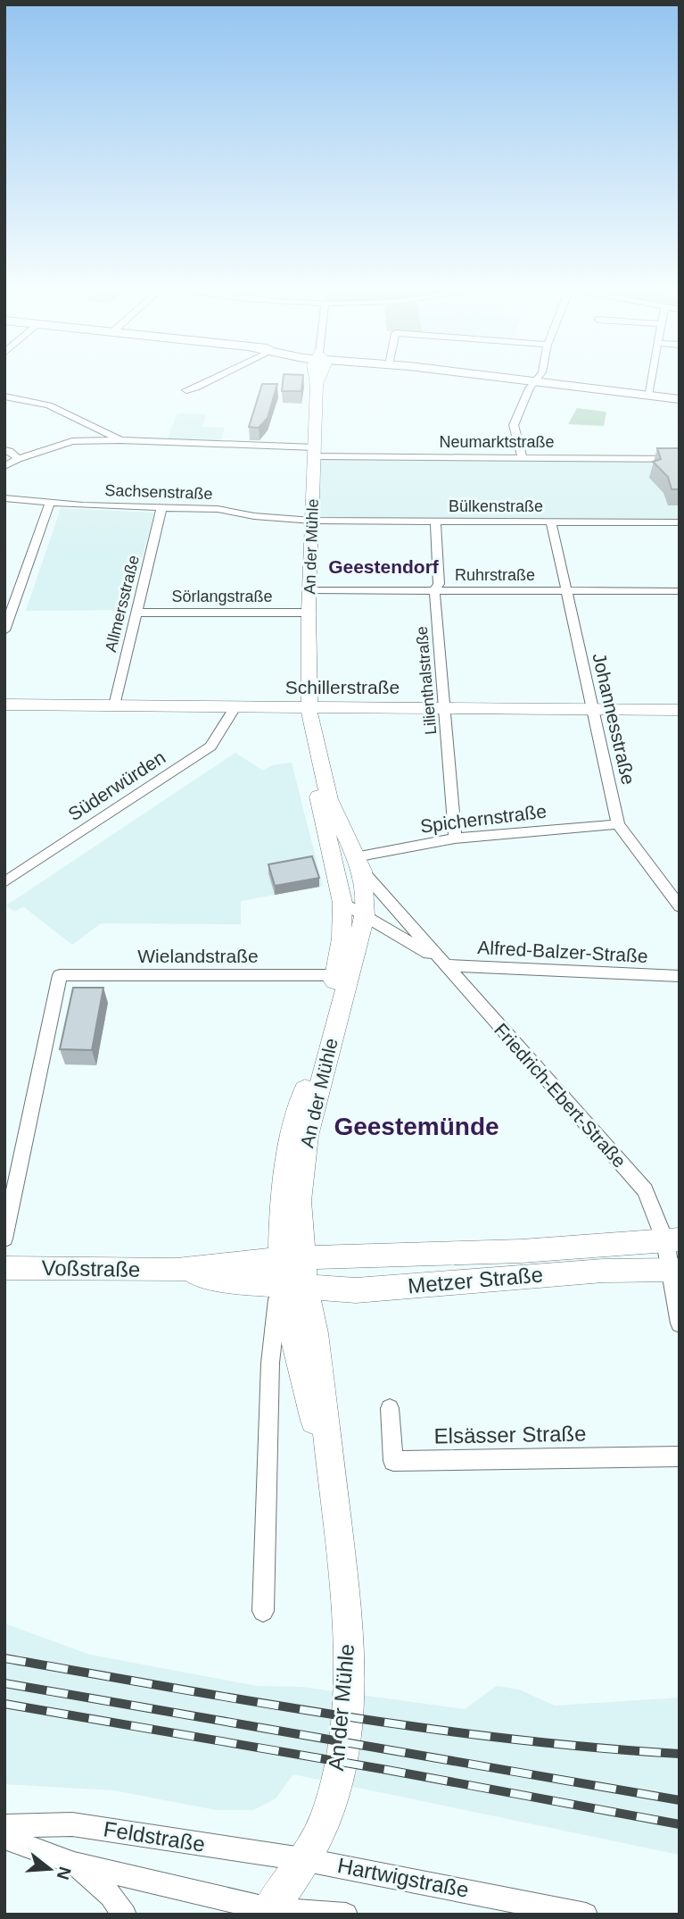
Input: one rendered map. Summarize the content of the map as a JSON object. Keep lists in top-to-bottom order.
{
  "streets": {
    "main road": [
      "An der Mühle",
      "Schillerstraße",
      "Voßstraße",
      "Metzer Straße"
    ],
    "street": [
      "Neumarktstraße",
      "Sachsenstraße",
      "Bülkenstraße",
      "Ruhrstraße",
      "Sörlangstraße",
      "Allmersstraße",
      "Lilienthalstraße",
      "Johannesstraße",
      "Süderwürden",
      "Spichernstraße",
      "Alfred-Balzer-Straße",
      "Wielandstraße",
      "Friedrich-Ebert-Straße",
      "Elsässer Straße",
      "Feldstraße",
      "Hartwigstraße"
    ]
  },
  "crossings": [
    ["Neumarktstraße", "An der Mühle"],
    ["Sachsenstraße", "Bülkenstraße"],
    ["Sachsenstraße", "An der Mühle"],
    ["Sachsenstraße", "Allmersstraße"],
    ["Bülkenstraße", "An der Mühle"],
    ["Bülkenstraße", "Lilienthalstraße"],
    ["Bülkenstraße", "Johannesstraße"],
    ["An der Mühle", "Ruhrstraße"],
    ["An der Mühle", "Sörlangstraße"],
    ["An der Mühle", "Schillerstraße"],
    ["An der Mühle", "Spichernstraße"],
    ["An der Mühle", "Wielandstraße"],
    ["An der Mühle", "Friedrich-Ebert-Straße"],
    ["An der Mühle", "Voßstraße"],
    ["An der Mühle", "Metzer Straße"],
    ["An der Mühle", "Feldstraße"],
    ["An der Mühle", "Hartwigstraße"],
    ["Ruhrstraße", "Lilienthalstraße"],
    ["Ruhrstraße", "Johannesstraße"],
    ["Sörlangstraße", "Allmersstraße"],
    ["Allmersstraße", "Schillerstraße"],
    ["Lilienthalstraße", "Schillerstraße"],
    ["Lilienthalstraße", "Spichernstraße"],
    ["Schillerstraße", "Johannesstraße"],
    ["Schillerstraße", "Süderwürden"],
    ["Johannesstraße", "Spichernstraße"],
    ["Spichernstraße", "Friedrich-Ebert-Straße"],
    ["Alfred-Balzer-Straße", "Friedrich-Ebert-Straße"],
    ["Friedrich-Ebert-Straße", "Metzer Straße"],
    ["Voßstraße", "Metzer Straße"],
    ["Feldstraße", "Hartwigstraße"]
  ],
  "districts": ["Geestendorf", "Geestemünde"],
  "north": "right"
}
